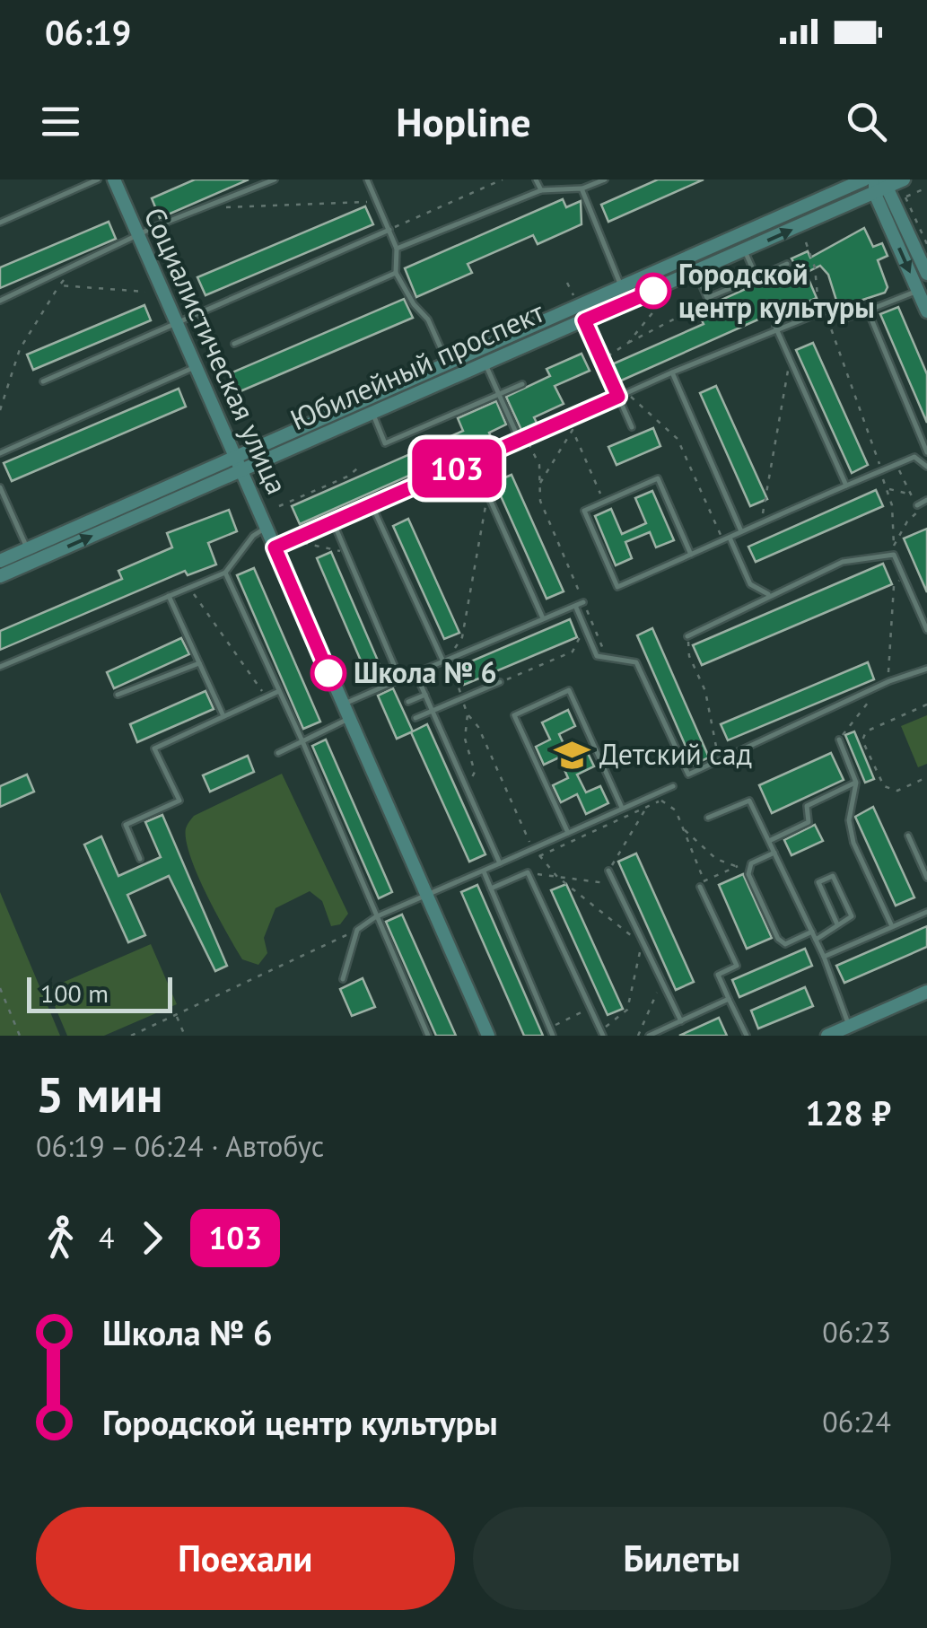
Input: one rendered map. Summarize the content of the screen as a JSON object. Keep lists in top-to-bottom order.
{
  "streets": {
    "main road": ["Социалистическая улица", "Юбилейный проспект"]
  },
  "crossings": [
    ["Социалистическая улица", "Юбилейный проспект"]
  ],
  "places": {
    "other": ["Городской центр культуры", "Школа № 6"],
    "school or university": ["Детский сад"]
  },
  "lines": ["bus line 103"],
  "scale_bar": "100 m",
  "page": {
    "status": "06:19",
    "header": "Hopline",
    "on_map": "103",
    "scale": "100 m",
    "heading": ["5 мин", "06:19 – 06:24 · Автобус", "128 ₽"],
    "legs": ["4", "103"],
    "list": [
      {
        "name": "Школа № 6",
        "value": "06:23"
      },
      {
        "name": "Городской центр культуры",
        "value": "06:24"
      }
    ],
    "buttons": ["Поехали", "Билеты"]
  }
}
